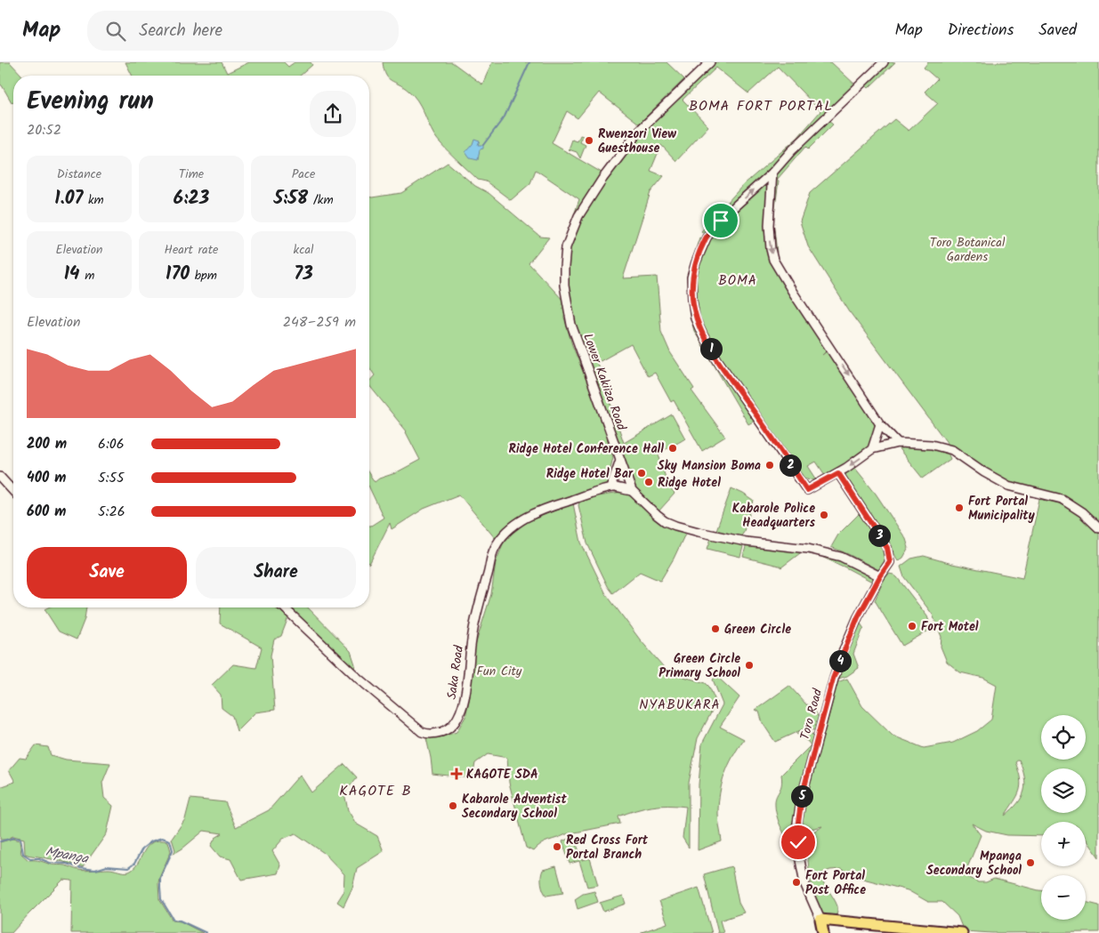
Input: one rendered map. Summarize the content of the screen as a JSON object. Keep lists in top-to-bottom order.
{
  "streets": {
    "main road": ["Lower Kakiiza Road", "Saka Road", "Toro Road"]
  },
  "crossings": [
    ["Lower Kakiiza Road", "Saka Road"],
    ["Lower Kakiiza Road", "Toro Road"]
  ],
  "districts": [
    "BOMA FORT PORTAL",
    "BOMA",
    "NYABUKARA",
    "KAGOTE B"
  ],
  "water": ["Mpanga"],
  "parks": ["Toro Botanical Gardens", "Fun City"],
  "places": {
    "other": [
      "Rwenzori View Guesthouse",
      "Ridge Hotel Conference Hall",
      "Sky Mansion Boma",
      "Ridge Hotel Bar",
      "Ridge Hotel",
      "Fort Portal Municipality",
      "Kabarole Police Headquarters",
      "Fort Motel",
      "Green Circle",
      "Green Circle Primary School",
      "Kabarole Adventist Secondary School",
      "Red Cross Fort Portal Branch",
      "Mpanga Secondary School",
      "Fort Portal Post Office"
    ],
    "health": ["KAGOTE SDA"]
  },
  "page": {
    "header": "Map",
    "search": "Search here",
    "nav": ["Map", "Directions", "Saved"],
    "heading": ["Evening run", "20:52"],
    "stats": [
      ["Distance", "1.07 km"],
      ["Time", "6:23"],
      ["Pace", "5:58 /km"],
      ["Elevation", "14 m"],
      ["Heart rate", "170 bpm"],
      ["kcal", "73"]
    ],
    "chart": ["Elevation", "248–259 m"],
    "pins": [
      "1",
      "2",
      "3",
      "4",
      "5"
    ],
    "list": [
      {
        "name": "200 m",
        "note": "6:06"
      },
      {
        "name": "400 m",
        "note": "5:55"
      },
      {
        "name": "600 m",
        "note": "5:26"
      }
    ],
    "buttons": ["Save", "Share"],
    "map_buttons": ["+", "−"]
  }
}
